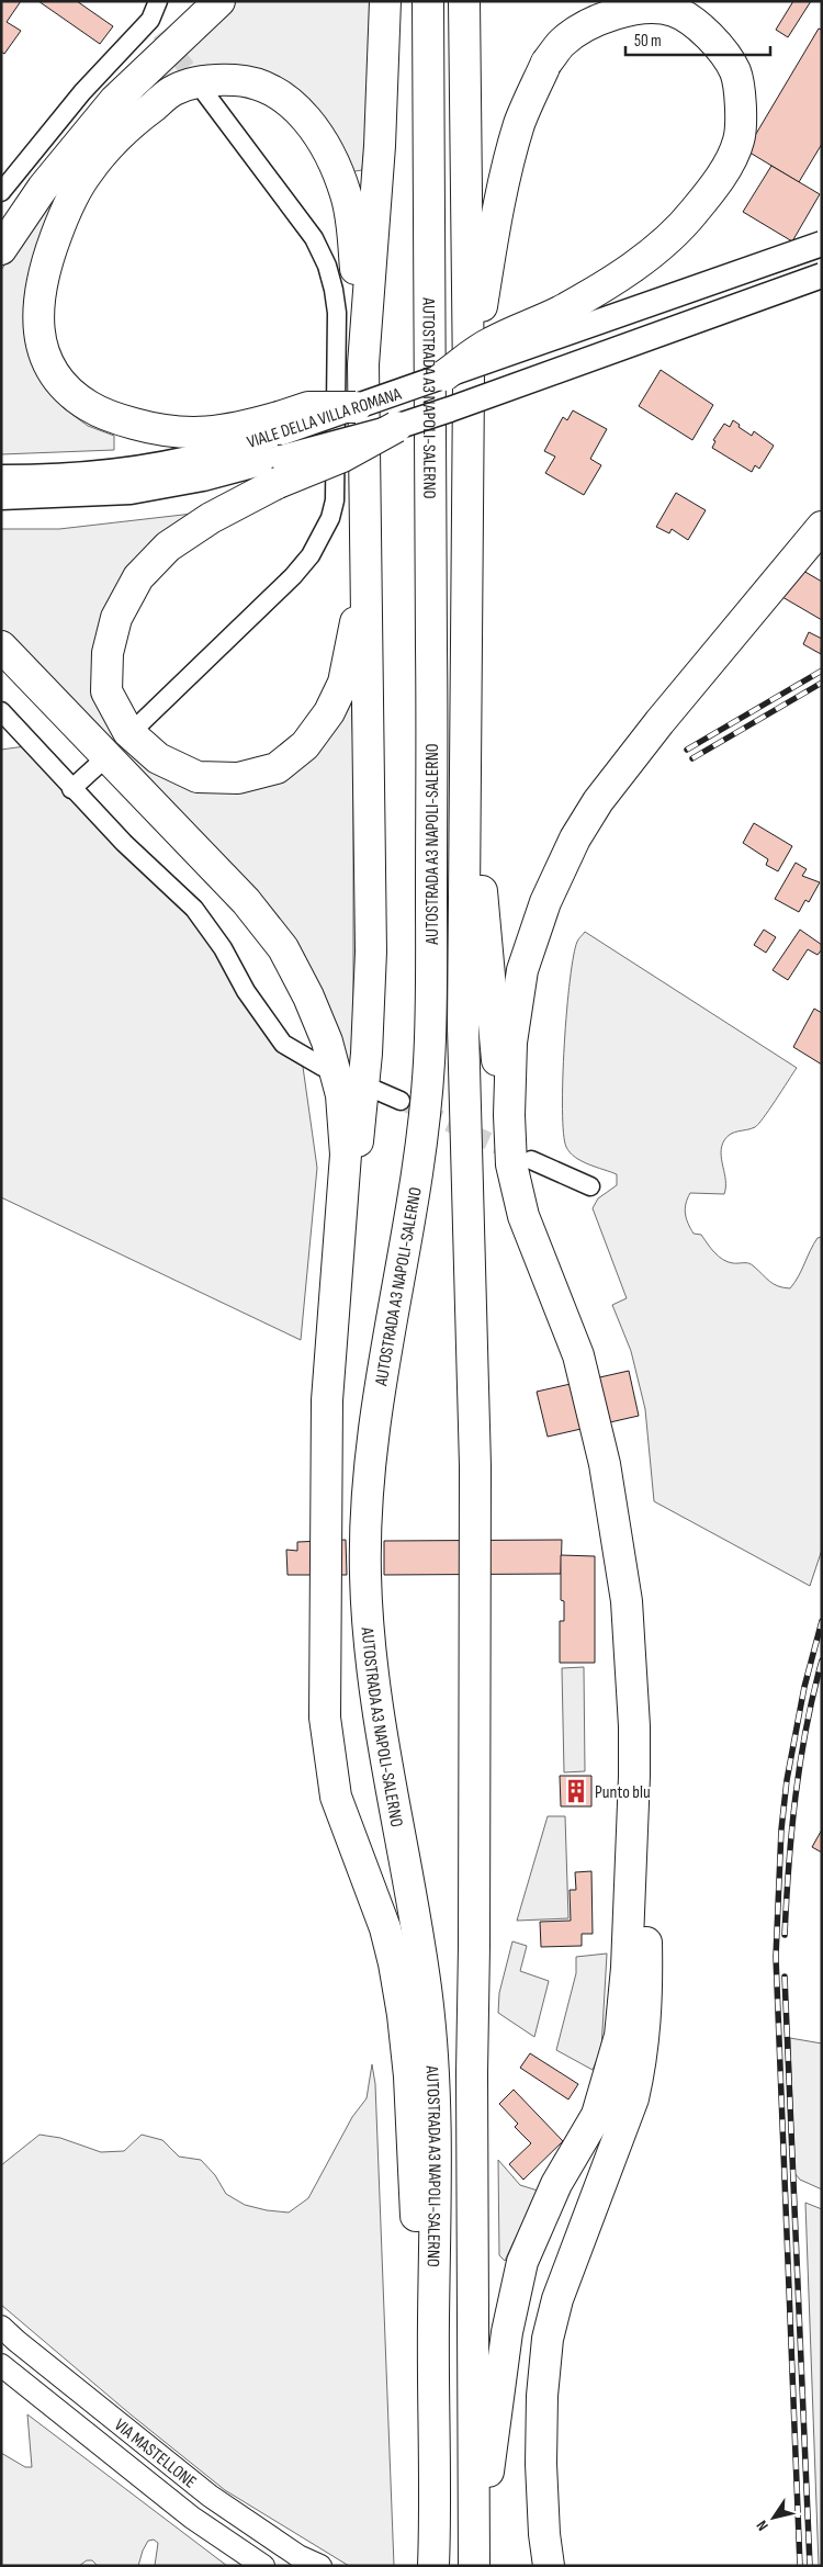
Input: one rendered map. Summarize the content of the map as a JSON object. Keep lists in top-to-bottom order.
{
  "streets": {
    "highway": ["AUTOSTRADA A3 NAPOLI-SALERNO"],
    "main road": ["VIALE DELLA VILLA ROMANA"],
    "street": ["VIA MASTELLONE"]
  },
  "crossings": [
    ["AUTOSTRADA A3 NAPOLI-SALERNO", "VIALE DELLA VILLA ROMANA"]
  ],
  "places": {
    "building": ["Punto blu"]
  },
  "scale_bar": "50 m",
  "north": "bottom left"
}
